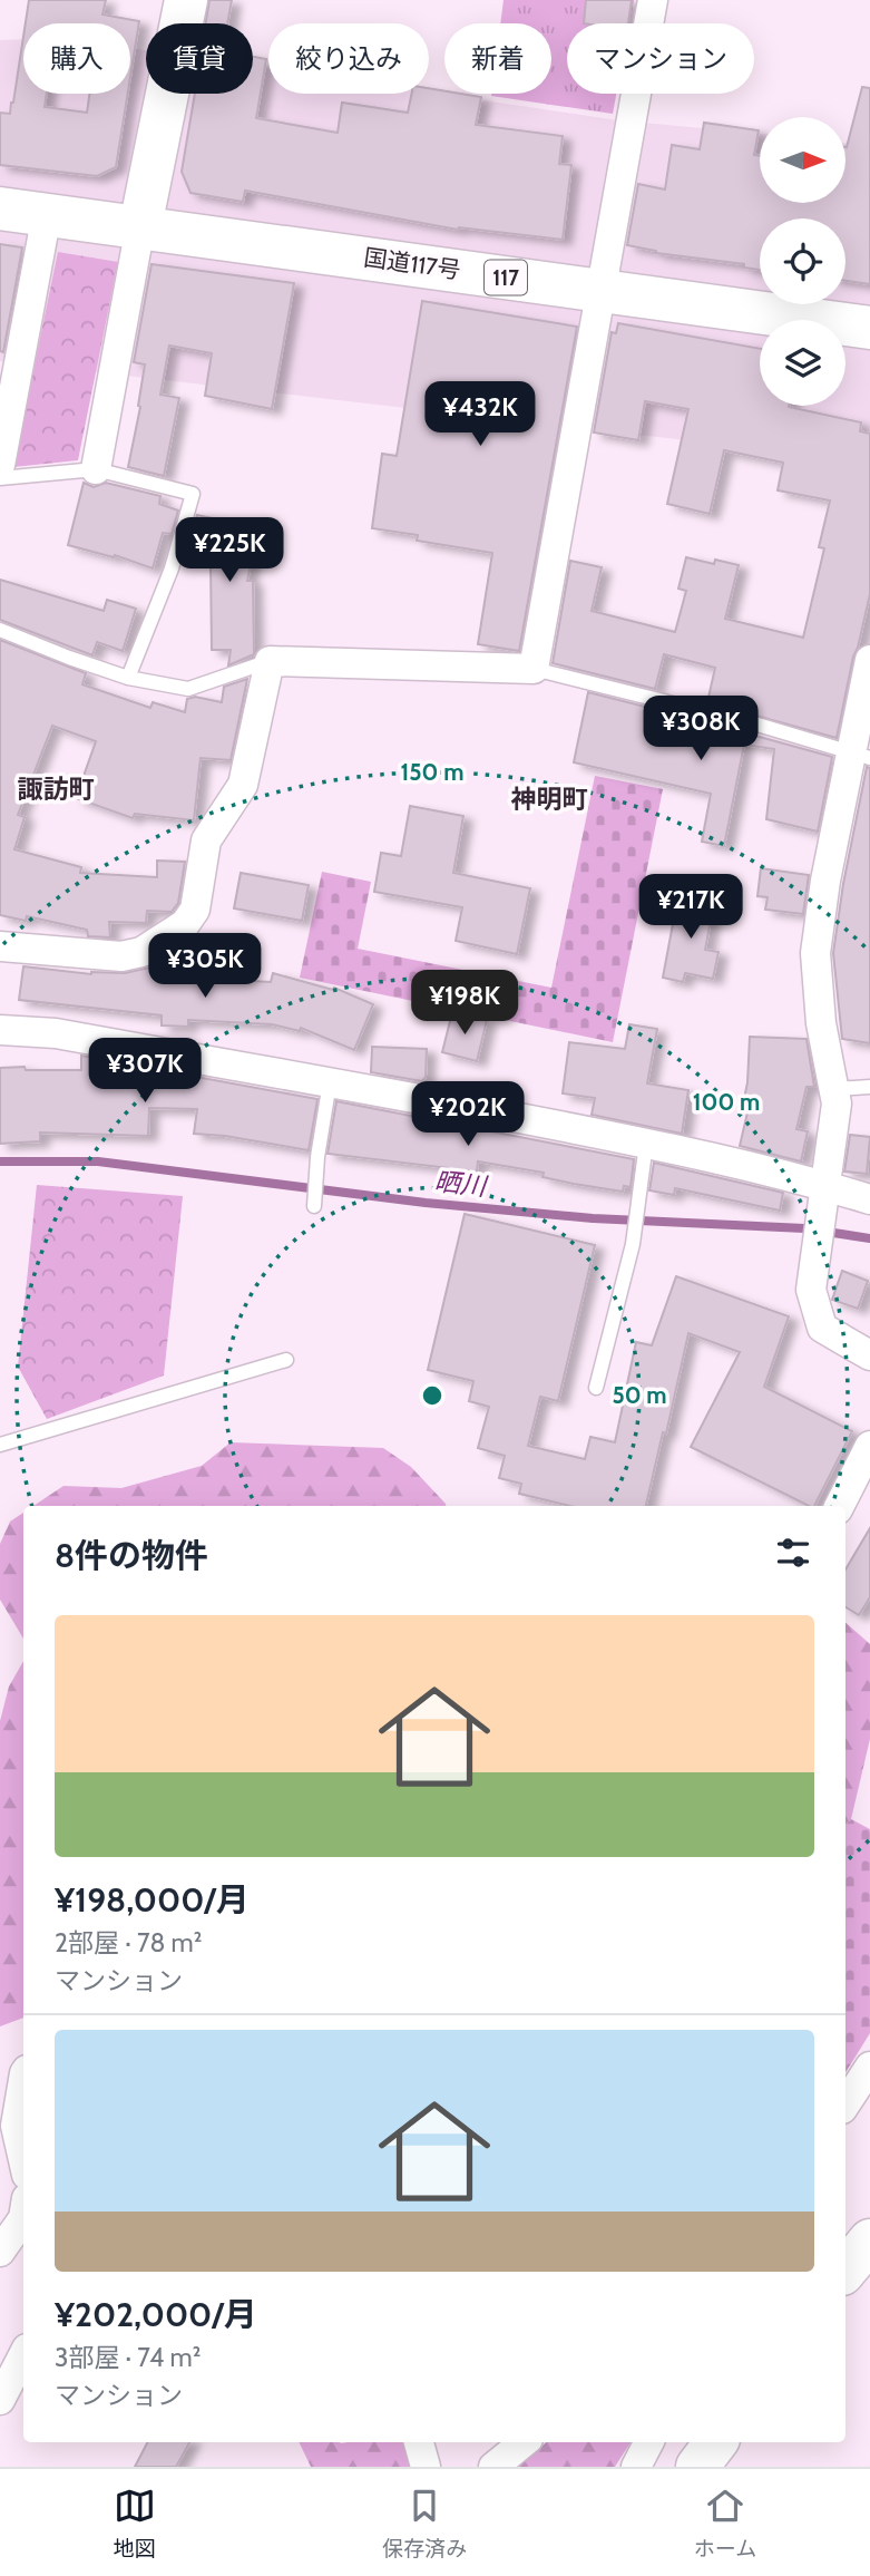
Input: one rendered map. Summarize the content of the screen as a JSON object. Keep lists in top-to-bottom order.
{
  "streets": {
    "main road": ["国道117号", "117"]
  },
  "districts": ["諏訪町", "神明町"],
  "water": ["晒川"],
  "north": "right",
  "page": {
    "chip": [
      "購入",
      "賃貸",
      "絞り込み",
      "新着",
      "マンション"
    ],
    "price": [
      "¥432K",
      "¥225K",
      "¥308K",
      "¥217K",
      "¥305K",
      "¥198K",
      "¥307K",
      "¥202K"
    ],
    "heading": "8件の物件",
    "list": [
      {
        "name": "¥198,000/月",
        "note": "2部屋 · 78 m² · マンション"
      },
      {
        "name": "¥202,000/月",
        "note": "3部屋 · 74 m² · マンション"
      }
    ],
    "tabs": ["地図", "保存済み", "ホーム"]
  },
  "rings": ["150 m", "100 m", "50 m"]
}
